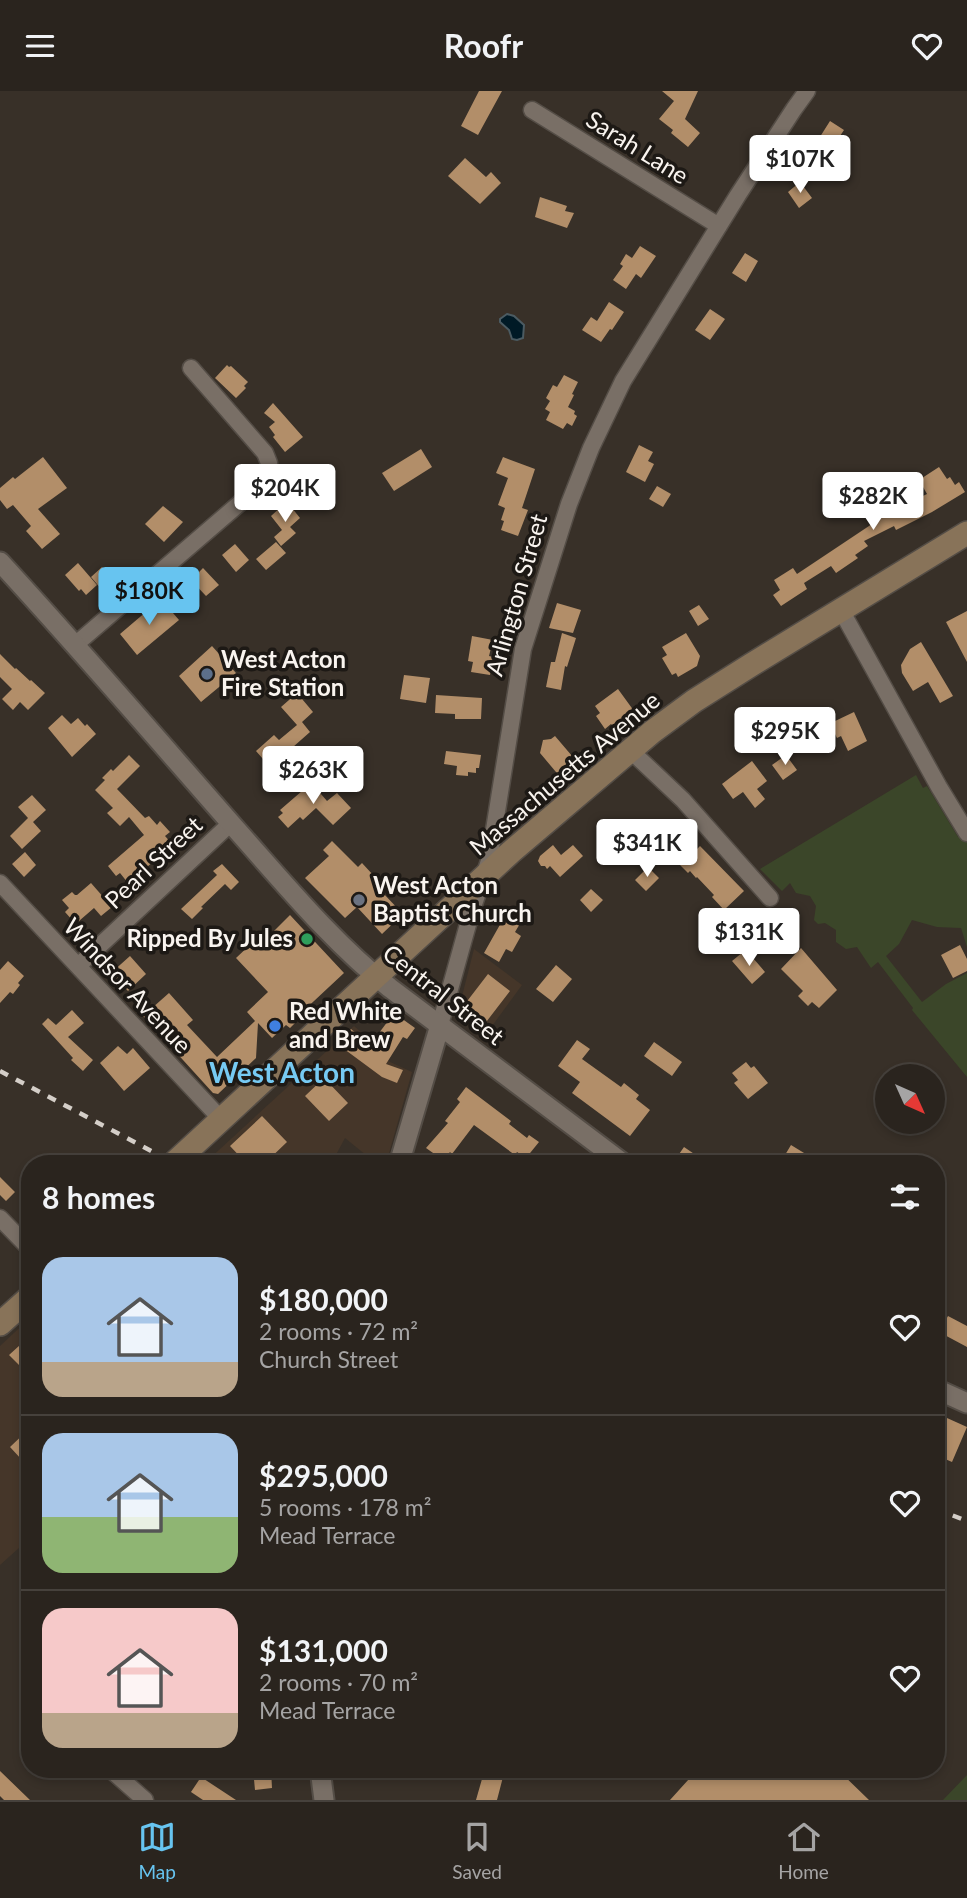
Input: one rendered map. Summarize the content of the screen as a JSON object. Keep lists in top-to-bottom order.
{
  "streets": {
    "main road": ["Massachusetts Avenue"],
    "street": [
      "Sarah Lane",
      "Arlington Street",
      "Pearl Street",
      "Windsor Avenue",
      "Central Street"
    ]
  },
  "crossings": [
    ["Sarah Lane", "Arlington Street"],
    ["Arlington Street", "Massachusetts Avenue"],
    ["Arlington Street", "Central Street"],
    ["Massachusetts Avenue", "Windsor Avenue"],
    ["Massachusetts Avenue", "Central Street"],
    ["Pearl Street", "Windsor Avenue"],
    ["Pearl Street", "Central Street"]
  ],
  "districts": ["West Acton"],
  "places": [
    "West Acton Fire Station",
    "West Acton Baptist Church",
    "Ripped By Jules",
    "Red White and Brew"
  ],
  "north": "bottom right",
  "page": {
    "header": "Roofr",
    "price": [
      "$107K",
      "$204K",
      "$282K",
      "$180K",
      "$295K",
      "$263K",
      "$341K",
      "$131K"
    ],
    "heading": "8 homes",
    "list": [
      {
        "name": "$180,000",
        "note": "2 rooms · 72 m² · Church Street"
      },
      {
        "name": "$295,000",
        "note": "5 rooms · 178 m² · Mead Terrace"
      },
      {
        "name": "$131,000",
        "note": "2 rooms · 70 m² · Mead Terrace"
      }
    ],
    "tabs": ["Map", "Saved", "Home"]
  }
}
